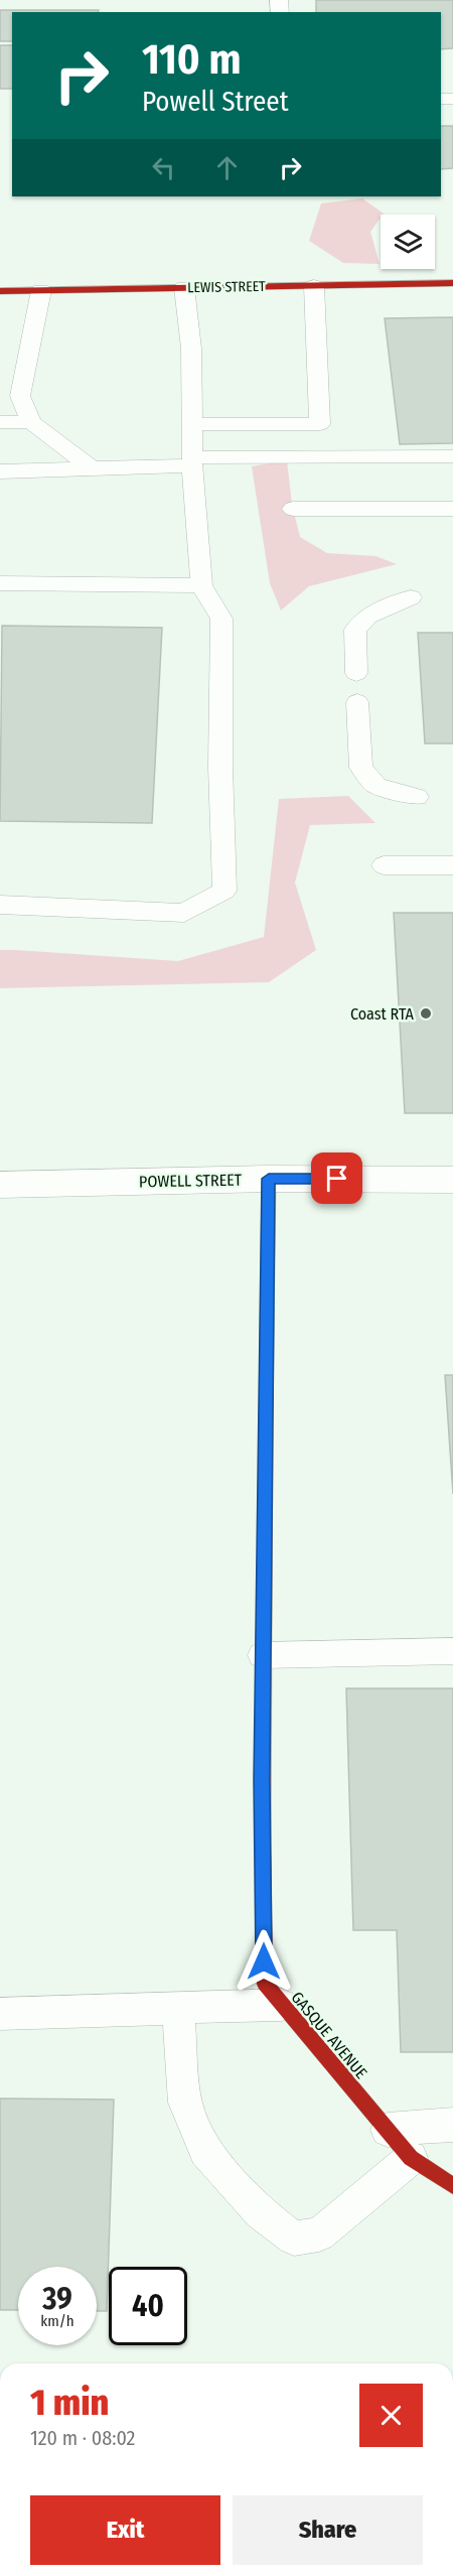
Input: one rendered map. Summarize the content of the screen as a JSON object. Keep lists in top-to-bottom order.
{
  "streets": {
    "street": ["LEWIS STREET", "POWELL STREET", "GASQUE AVENUE"]
  },
  "crossings": [
    ["POWELL STREET", "GASQUE AVENUE"]
  ],
  "places": ["Coast RTA"],
  "page": {
    "turn": ["110 m", "Powell Street"],
    "speed": "39 km/h",
    "limit": "40",
    "heading": ["1 min", "120 m · 08:02"],
    "buttons": ["Exit", "Share"]
  }
}
